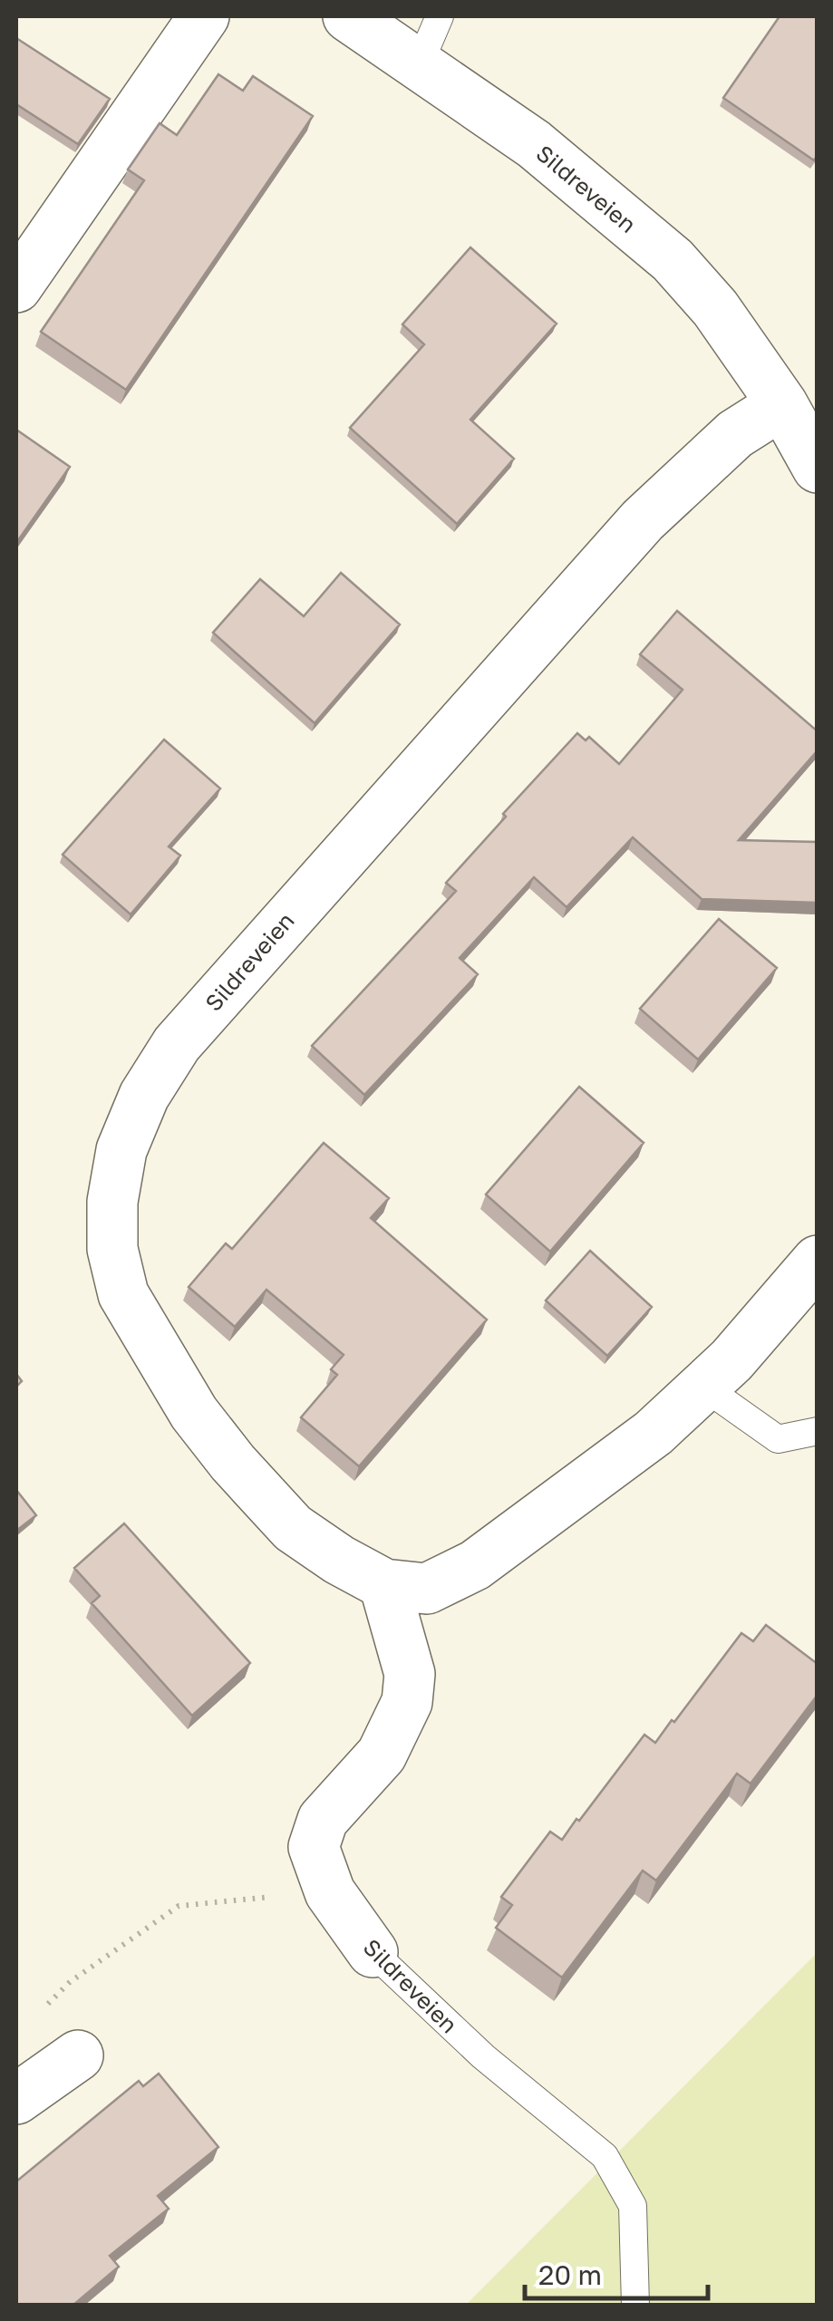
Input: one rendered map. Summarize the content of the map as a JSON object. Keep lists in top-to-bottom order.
{
  "streets": {
    "street": ["Sildreveien"]
  },
  "scale_bar": "20 m"
}
